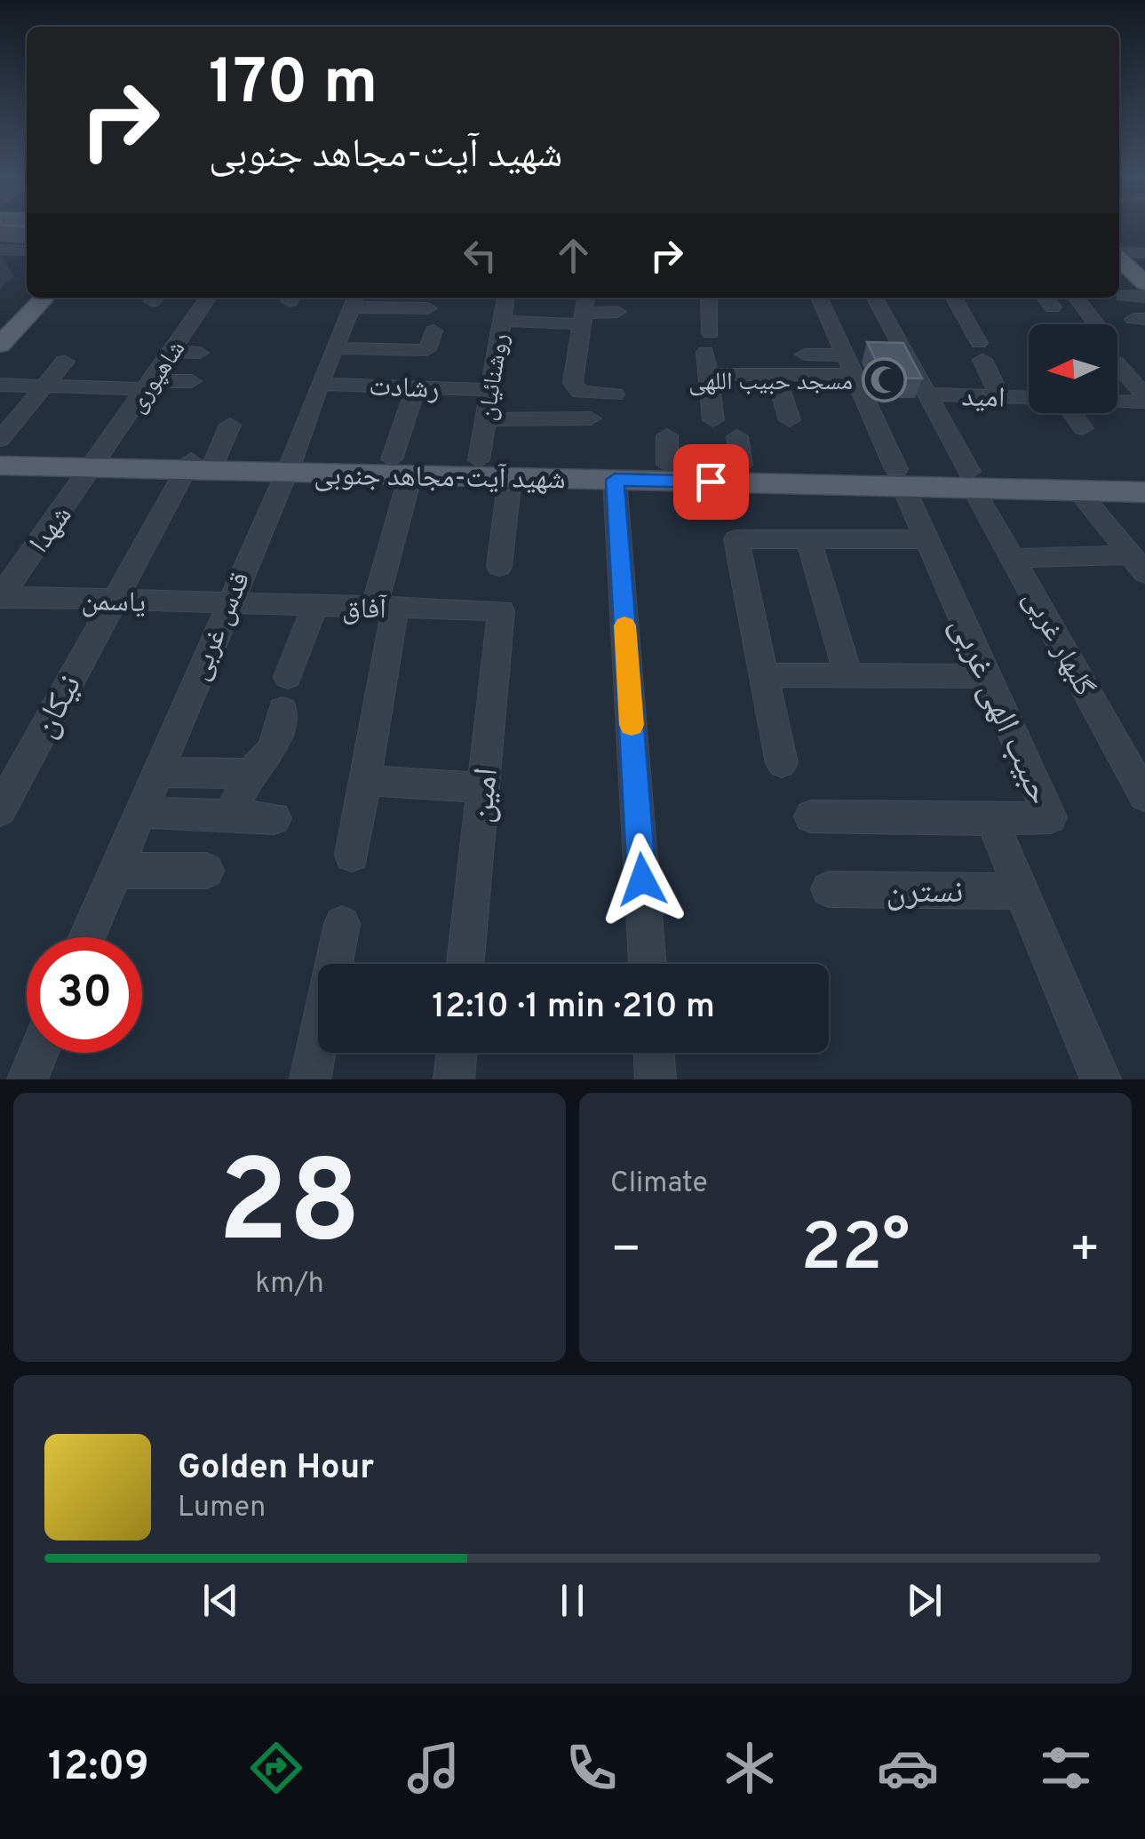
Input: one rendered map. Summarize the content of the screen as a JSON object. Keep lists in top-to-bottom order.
{
  "streets": {
    "main road": ["شهید آیت-مجاهد جنوبی"],
    "street": [
      "شاهپوری",
      "روشنائیان",
      "رشادت",
      "امید",
      "شهدا",
      "یاسمن",
      "آفاق",
      "قدس غربی",
      "گلبهار غربی",
      "نیکان",
      "حبیب الهی غربی",
      "امین",
      "نسترن"
    ]
  },
  "crossings": [
    ["شاهپوری", "شهید آیت-مجاهد جنوبی"],
    ["شاهپوری", "شهدا"],
    ["روشنائیان", "رشادت"],
    ["روشنائیان", "شهید آیت-مجاهد جنوبی"],
    ["رشادت", "قدس غربی"],
    ["امید", "گلبهار غربی"],
    ["شهید آیت-مجاهد جنوبی", "شهدا"],
    ["شهید آیت-مجاهد جنوبی", "قدس غربی"],
    ["شهید آیت-مجاهد جنوبی", "گلبهار غربی"],
    ["شهید آیت-مجاهد جنوبی", "نیکان"],
    ["شهید آیت-مجاهد جنوبی", "حبیب الهی غربی"],
    ["شهدا", "یاسمن"],
    ["یاسمن", "آفاق"],
    ["یاسمن", "قدس غربی"],
    ["یاسمن", "نیکان"],
    ["آفاق", "قدس غربی"],
    ["آفاق", "امین"],
    ["حبیب الهی غربی", "نسترن"]
  ],
  "places": {
    "mosque": ["مسجد حبیب اللهی"]
  },
  "north": "left",
  "page": {
    "turn": ["170 m", "شهید آیت-مجاهد جنوبی"],
    "limit": "30",
    "trip": "12:10 · 1 min · 210 m",
    "tile": [
      ["28", "km/h"],
      "Climate"
    ],
    "heat": ["−", "22°", "+"],
    "song": ["Golden Hour", "Lumen"],
    "tabs": "12:09"
  }
}
